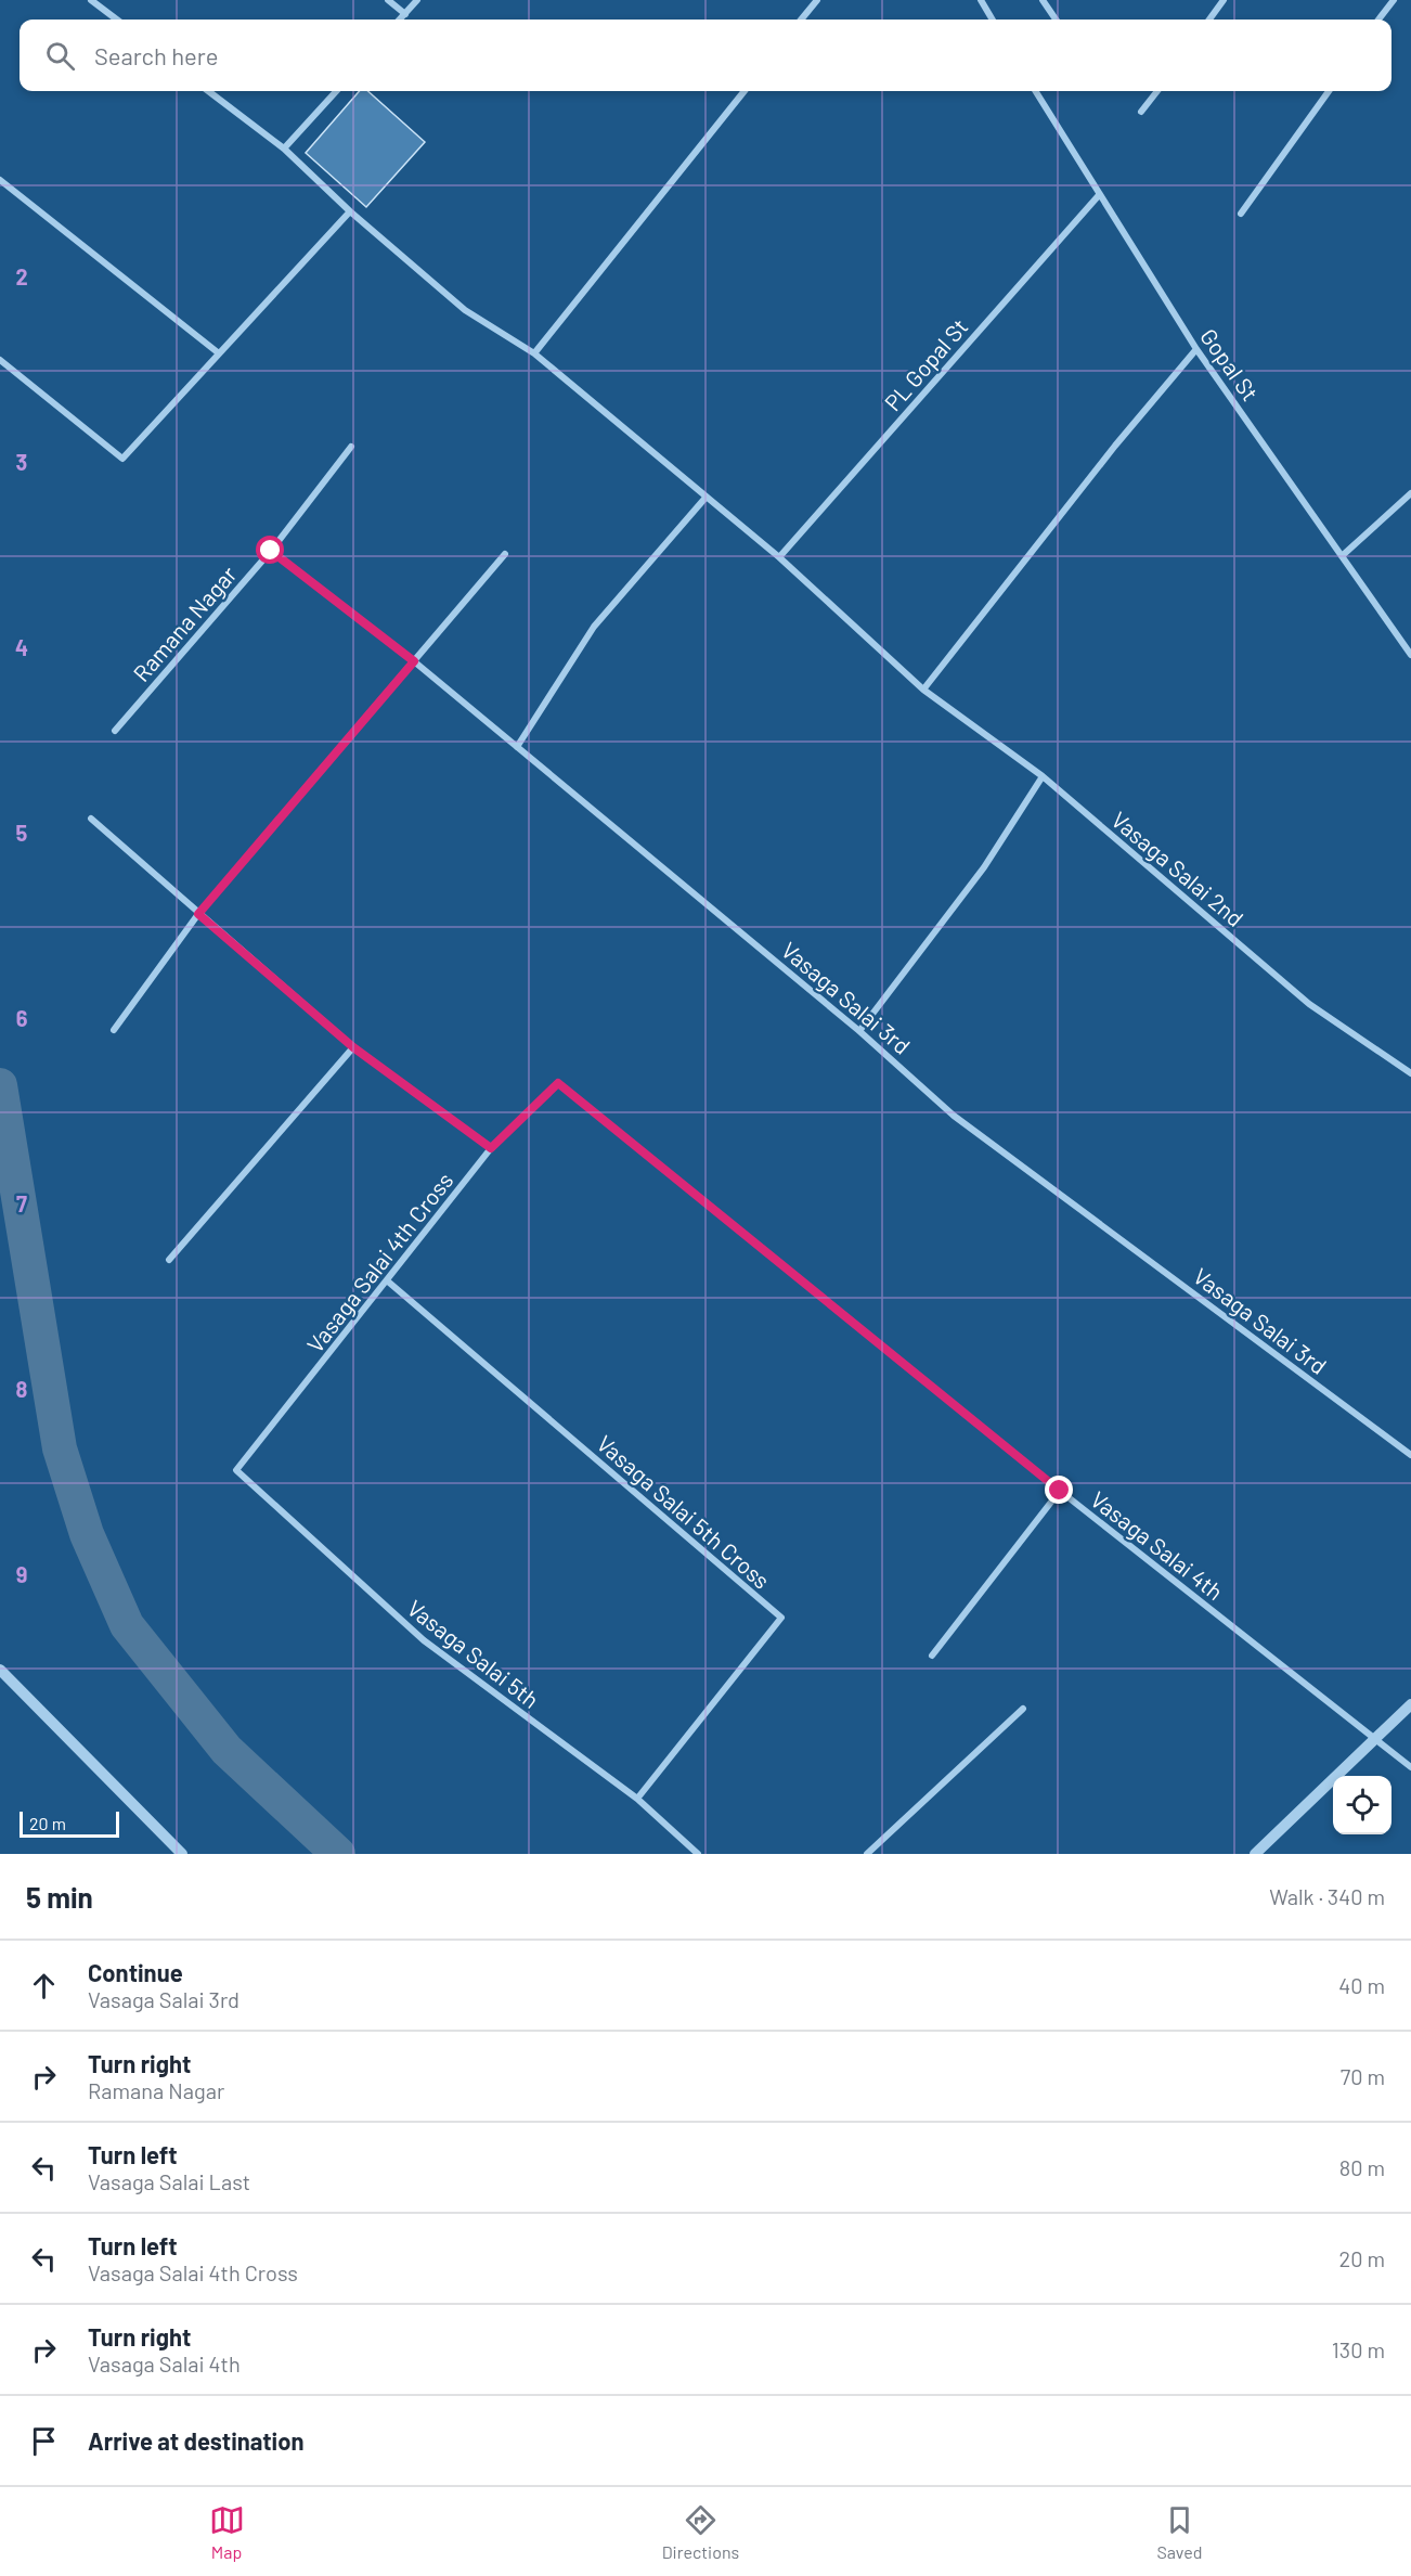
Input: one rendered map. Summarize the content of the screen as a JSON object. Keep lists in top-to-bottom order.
{
  "streets": {
    "street": [
      "PL Gopal St",
      "Gopal St",
      "Ramana Nagar",
      "Vasaga Salai 2nd",
      "Vasaga Salai 3rd",
      "Vasaga Salai 4th Cross",
      "Vasaga Salai 5th Cross",
      "Vasaga Salai 4th",
      "Vasaga Salai 5th"
    ]
  },
  "crossings": [
    ["PL Gopal St", "Gopal St"],
    ["PL Gopal St", "Vasaga Salai 2nd"],
    ["Ramana Nagar", "Vasaga Salai 3rd"],
    ["Vasaga Salai 4th Cross", "Vasaga Salai 5th Cross"],
    ["Vasaga Salai 4th Cross", "Vasaga Salai 4th"],
    ["Vasaga Salai 4th Cross", "Vasaga Salai 5th"],
    ["Vasaga Salai 5th Cross", "Vasaga Salai 5th"]
  ],
  "scale_bar": "20 m",
  "page": {
    "search": "Search here",
    "scale": "20 m",
    "heading": ["5 min", "Walk · 340 m"],
    "list": [
      ["Continue", "Vasaga Salai 3rd", "40 m"],
      ["Turn right", "Ramana Nagar", "70 m"],
      ["Turn left", "Vasaga Salai Last", "80 m"],
      ["Turn left", "Vasaga Salai 4th Cross", "20 m"],
      ["Turn right", "Vasaga Salai 4th", "130 m"],
      "Arrive at destination"
    ],
    "nav": ["Map", "Directions", "Saved"]
  },
  "grid": {
    "rows": [
      "2",
      "3",
      "4",
      "5",
      "6",
      "7",
      "8",
      "9"
    ]
  }
}
